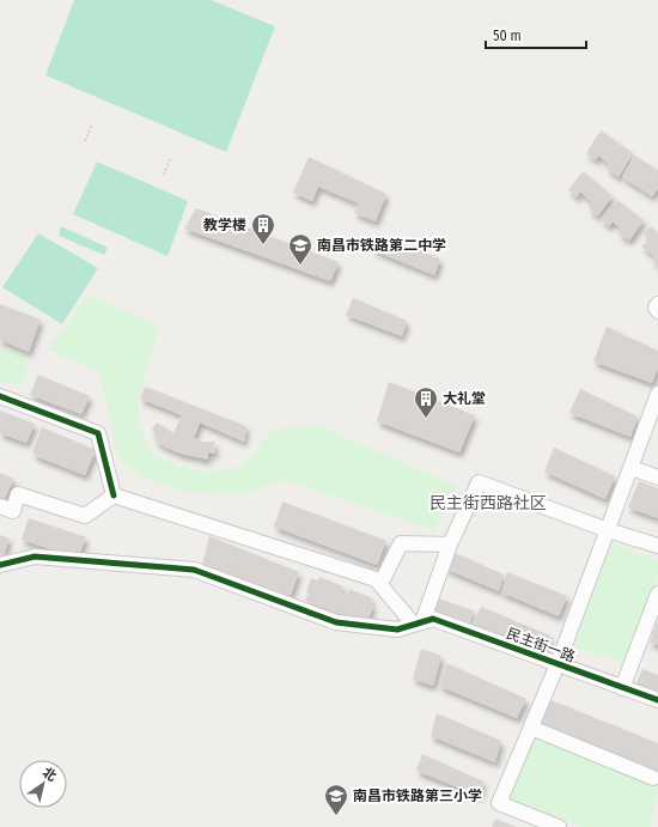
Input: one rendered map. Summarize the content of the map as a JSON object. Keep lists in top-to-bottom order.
{
  "streets": {
    "street": ["民主街一路"]
  },
  "districts": ["民主街西路社区"],
  "places": {
    "building": ["教学楼", "大礼堂"],
    "school or university": ["南昌市铁路第二中学", "南昌市铁路第三小学"]
  },
  "scale_bar": "50 m",
  "north": "top right"
}
